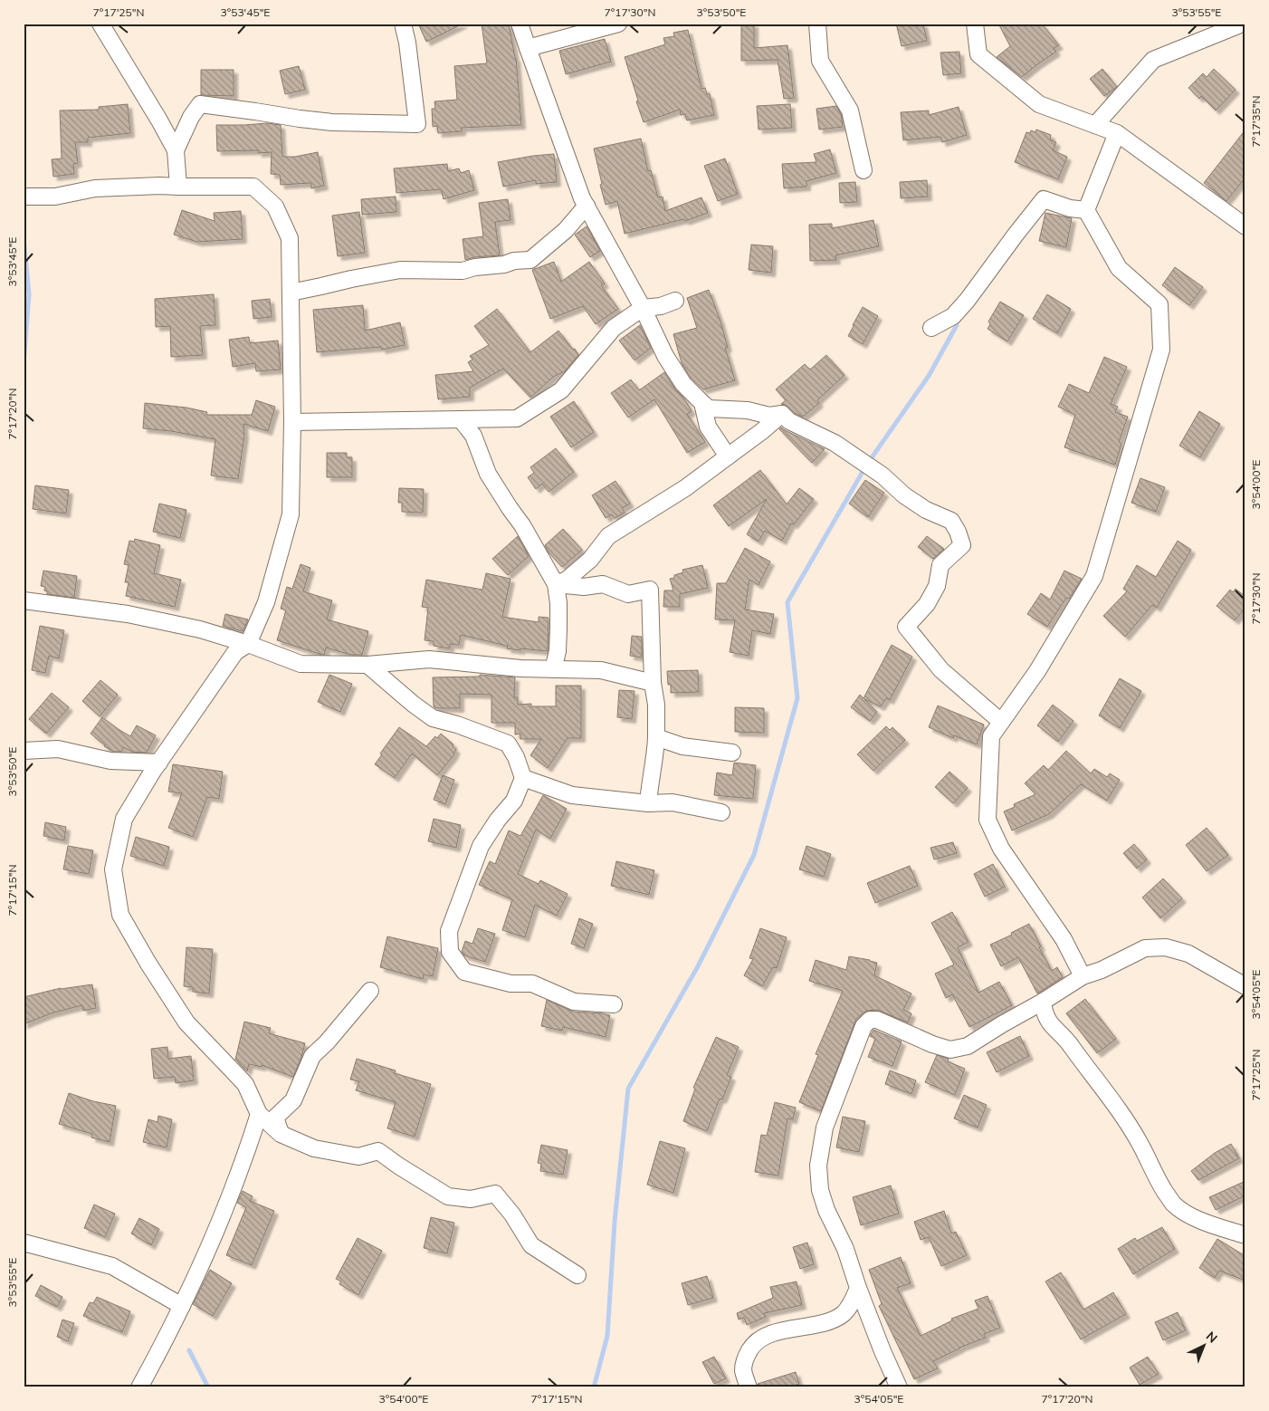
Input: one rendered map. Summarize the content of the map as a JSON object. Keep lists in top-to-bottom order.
{
  "north": "top right",
  "coordinates": [
    "7°17'25\"N",
    "3°53'45\"E",
    "7°17'30\"N",
    "3°53'50\"E",
    "3°53'55\"E",
    "7°17'35\"N",
    "7°17'20\"N",
    "3°54'00\"E",
    "7°17'15\"N",
    "3°54'05\"E"
  ]
}
